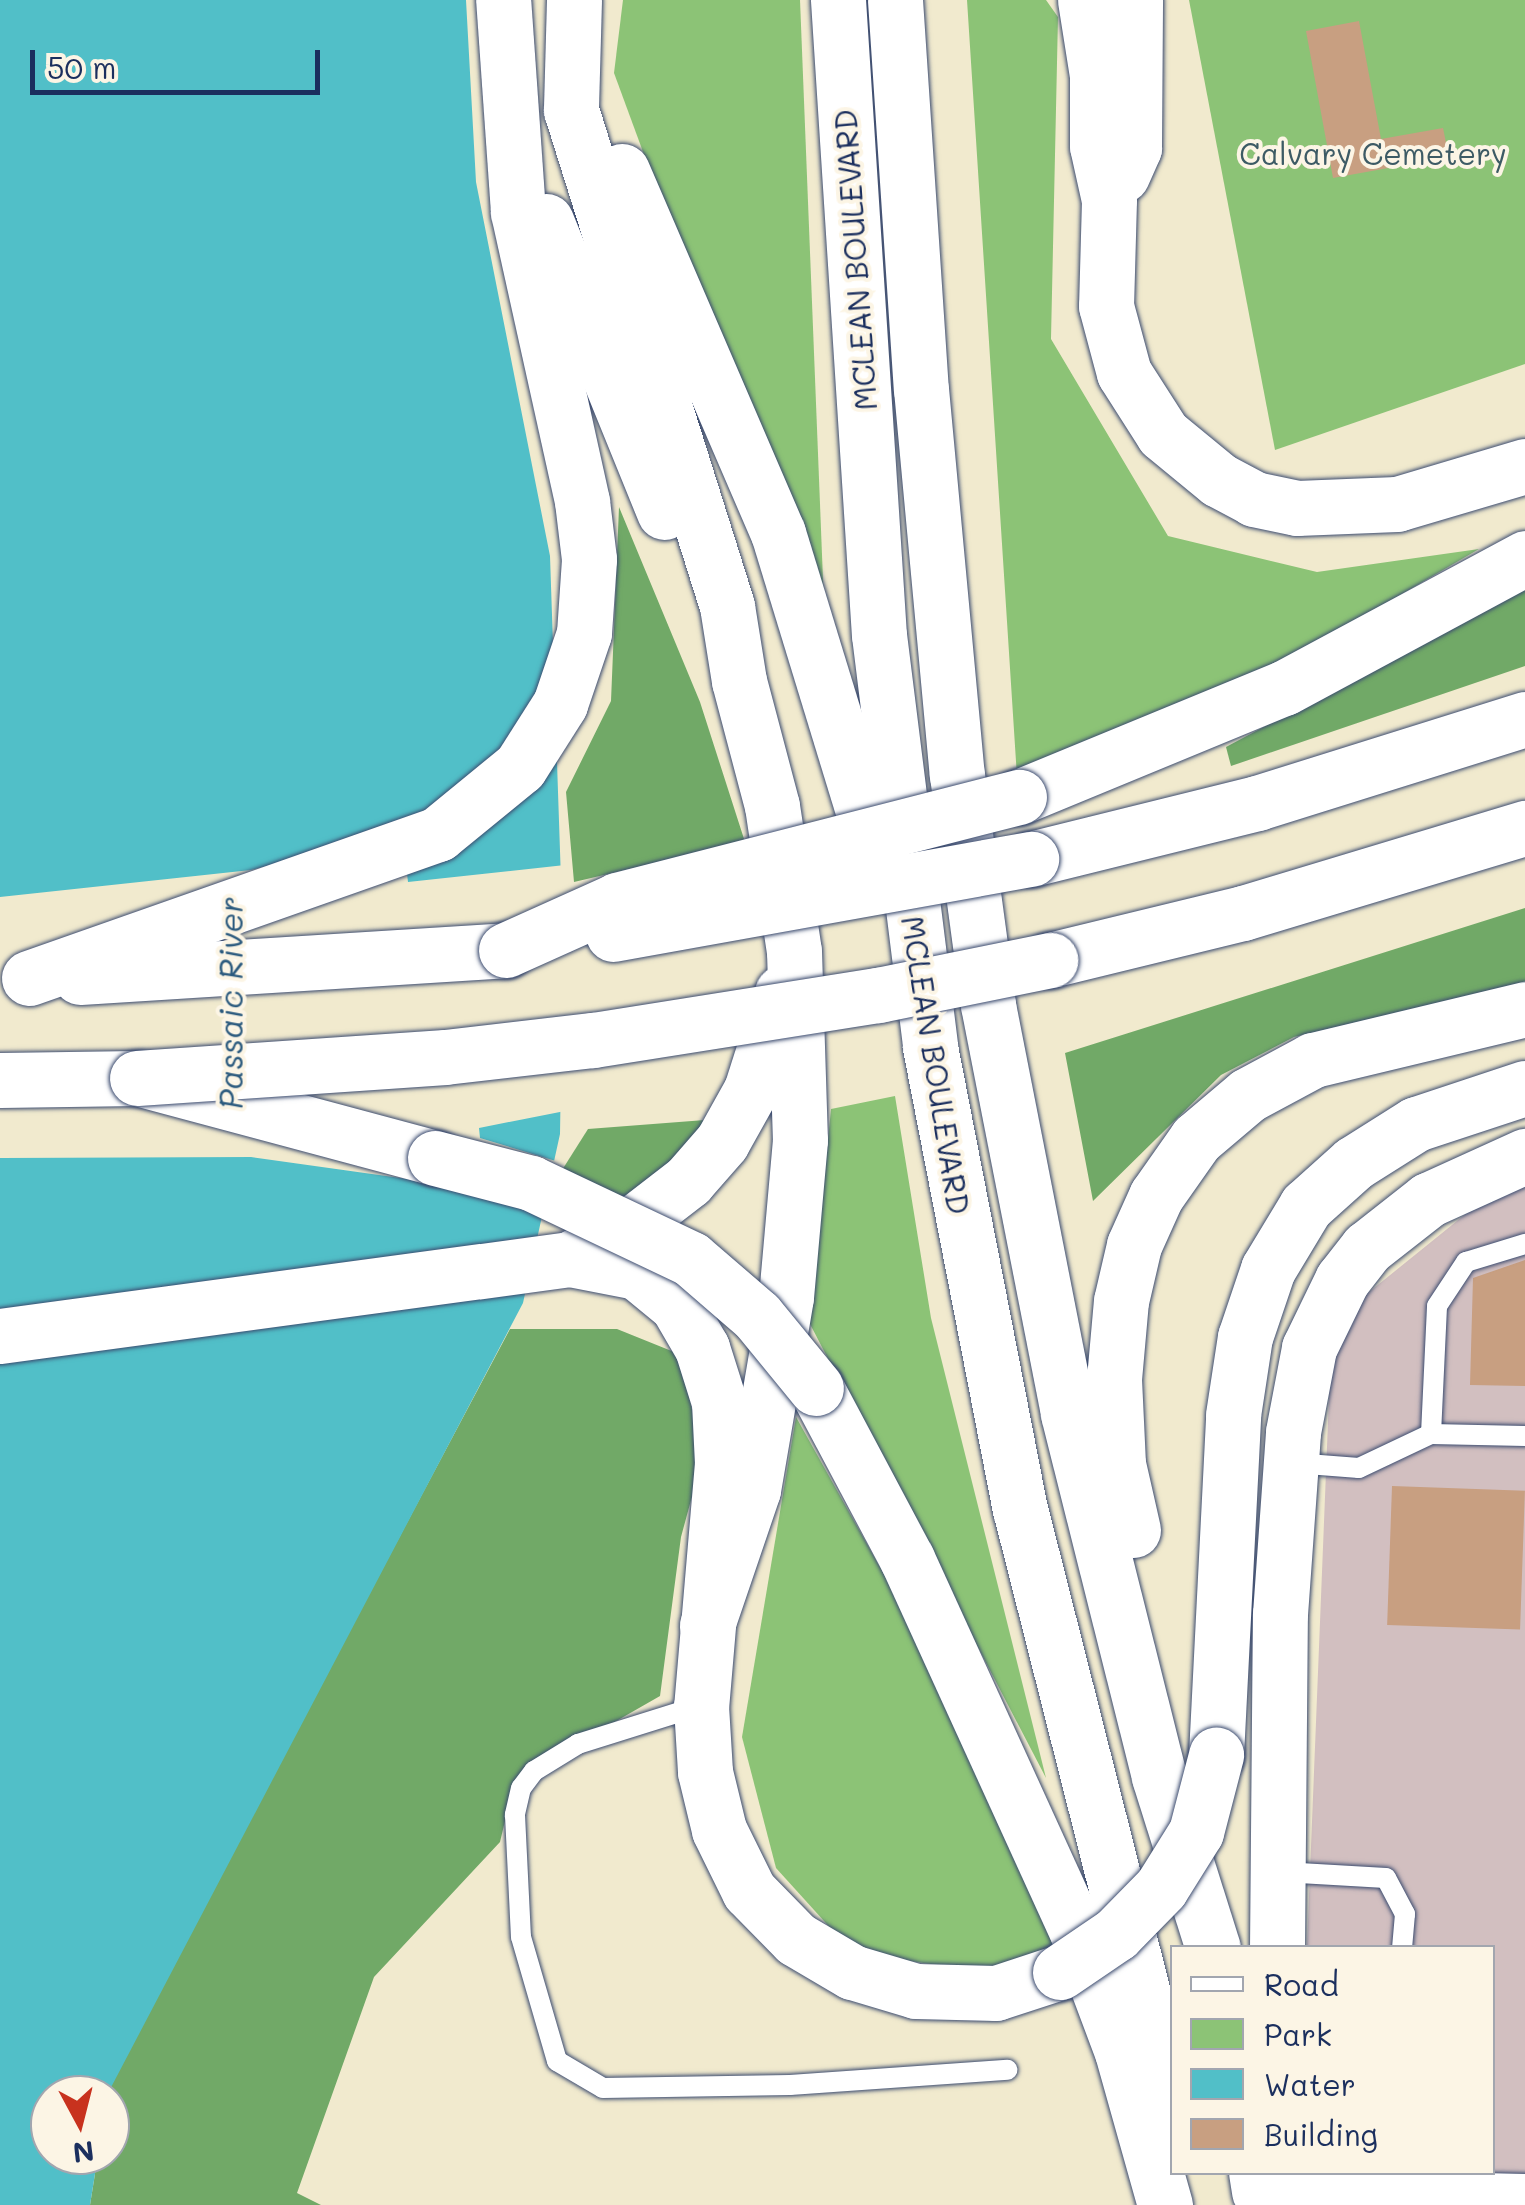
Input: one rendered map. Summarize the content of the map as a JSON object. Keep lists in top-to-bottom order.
{
  "streets": {
    "main road": ["MCLEAN BOULEVARD"]
  },
  "water": ["Passaic River"],
  "parks": ["Calvary Cemetery"],
  "legend": [
    "Road",
    "Park",
    "Water",
    "Building"
  ],
  "scale_bar": "50 m",
  "north": "bottom"
}
